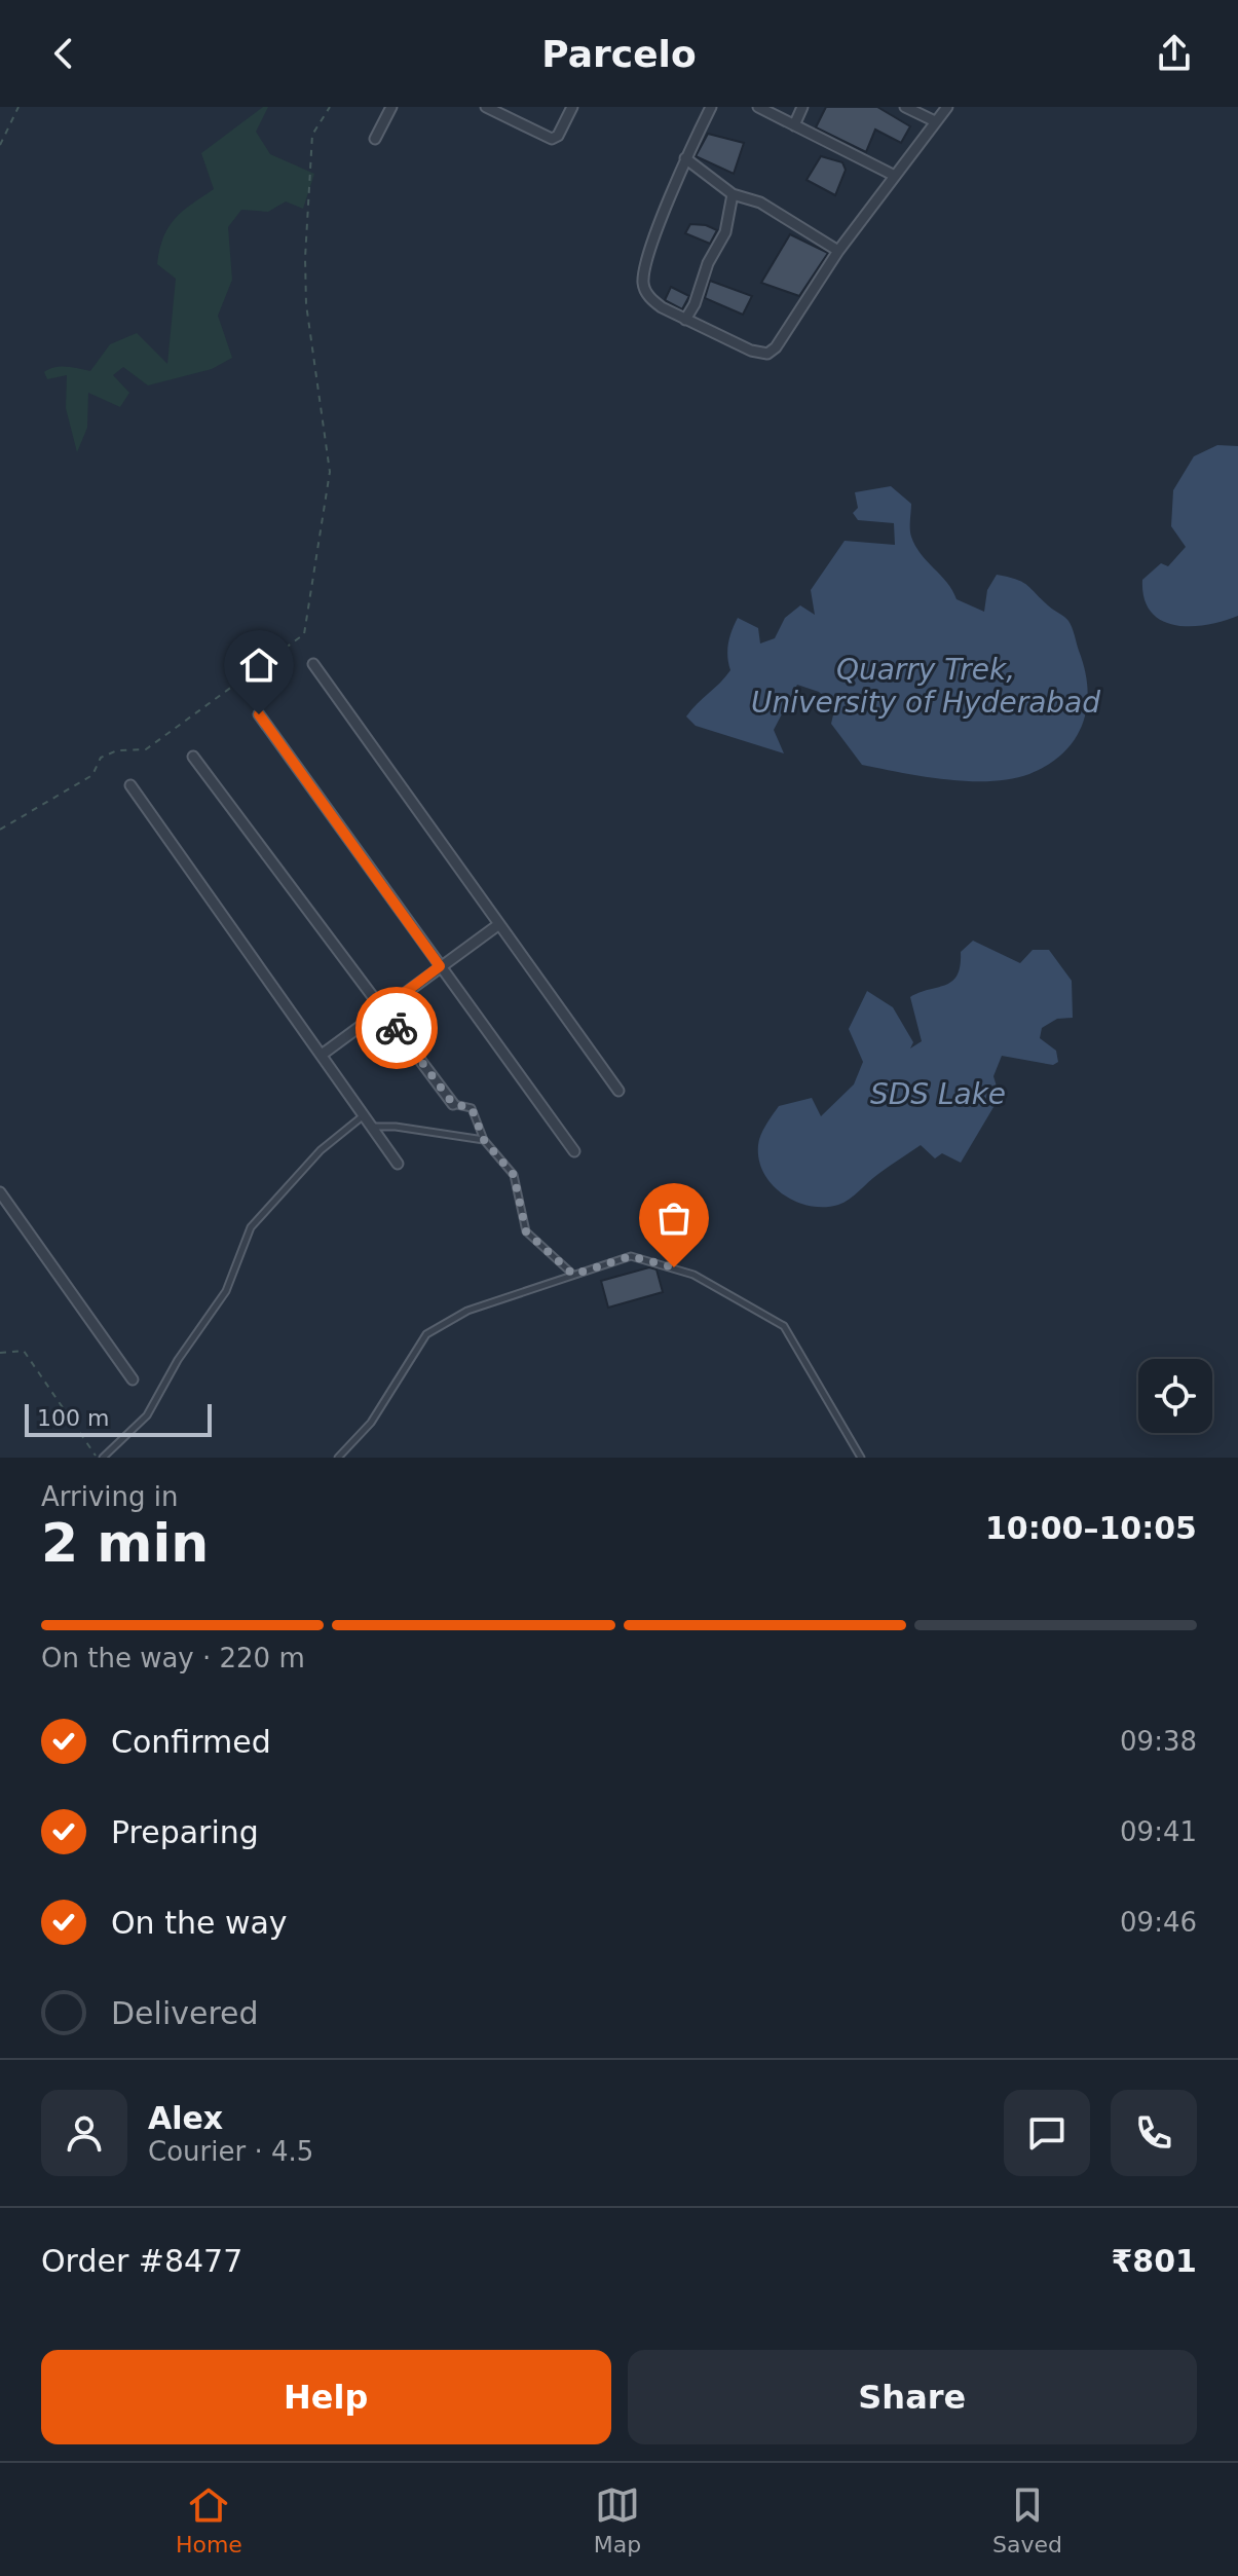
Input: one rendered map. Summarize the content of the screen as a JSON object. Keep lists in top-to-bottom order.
{
  "water": ["Quarry Trek, University of Hyderabad", "SDS Lake"],
  "scale_bar": "100 m",
  "page": {
    "header": "Parcelo",
    "scale": "100 m",
    "heading": ["2 min", "Arriving in", "10:00–10:05"],
    "panel": [
      "Alex",
      "Courier · 4.5",
      "Order #8477",
      "₹801"
    ],
    "bar": "On the way · 220 m",
    "list": [
      ["Confirmed", "09:38"],
      ["Preparing", "09:41"],
      ["On the way", "09:46"],
      "Delivered"
    ],
    "buttons": ["Help", "Share"],
    "tabs": ["Home", "Map", "Saved"]
  }
}
